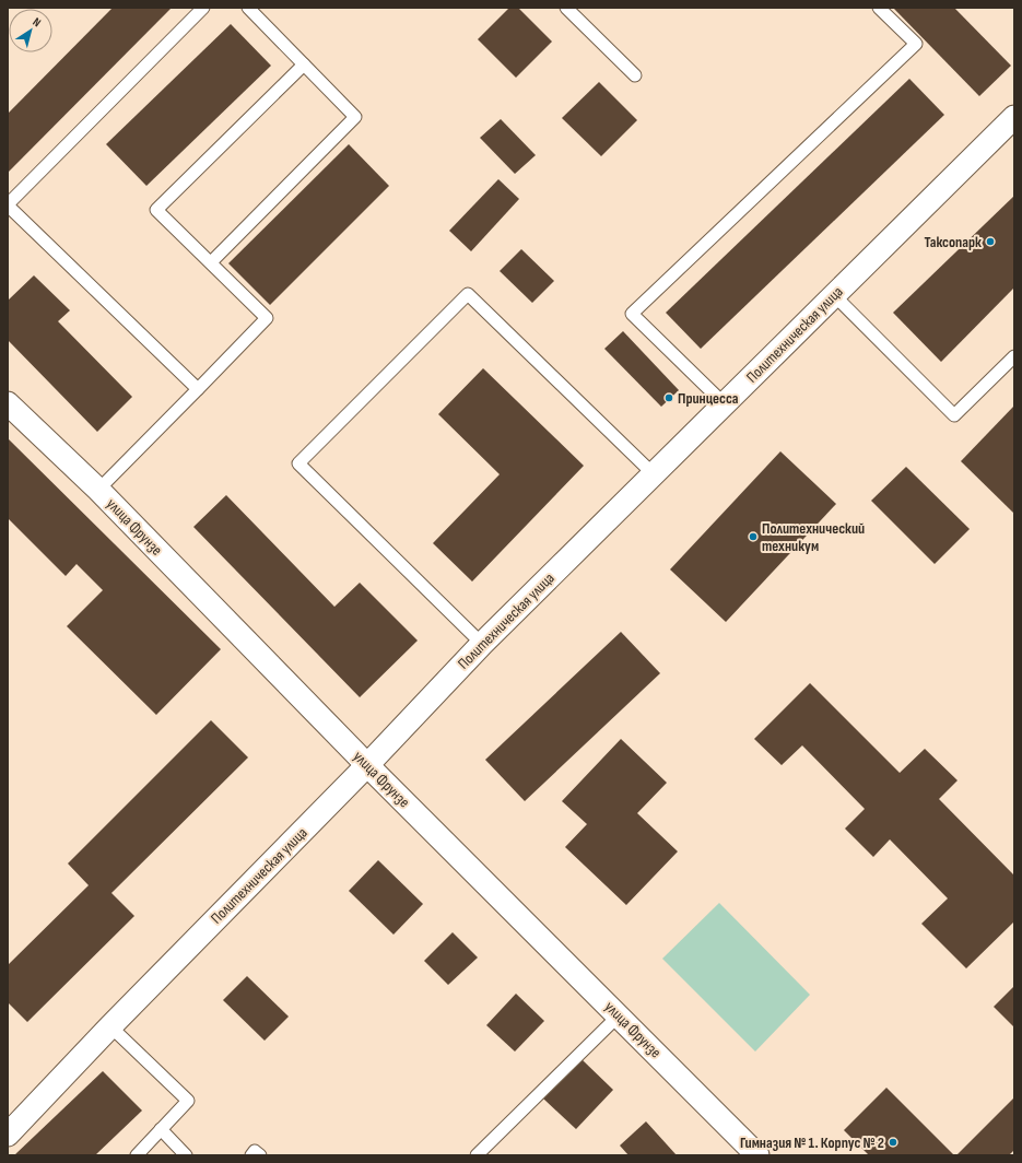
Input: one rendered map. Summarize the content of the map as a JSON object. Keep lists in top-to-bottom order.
{
  "streets": {
    "street": ["Политехническая улица", "улица Фрунзе"]
  },
  "crossings": [
    ["Политехническая улица", "улица Фрунзе"]
  ],
  "places": [
    "Таксопарк",
    "Принцесса",
    "Политехнический техникум",
    "Гимназия № 1. Корпус № 2"
  ],
  "north": "top right"
}
